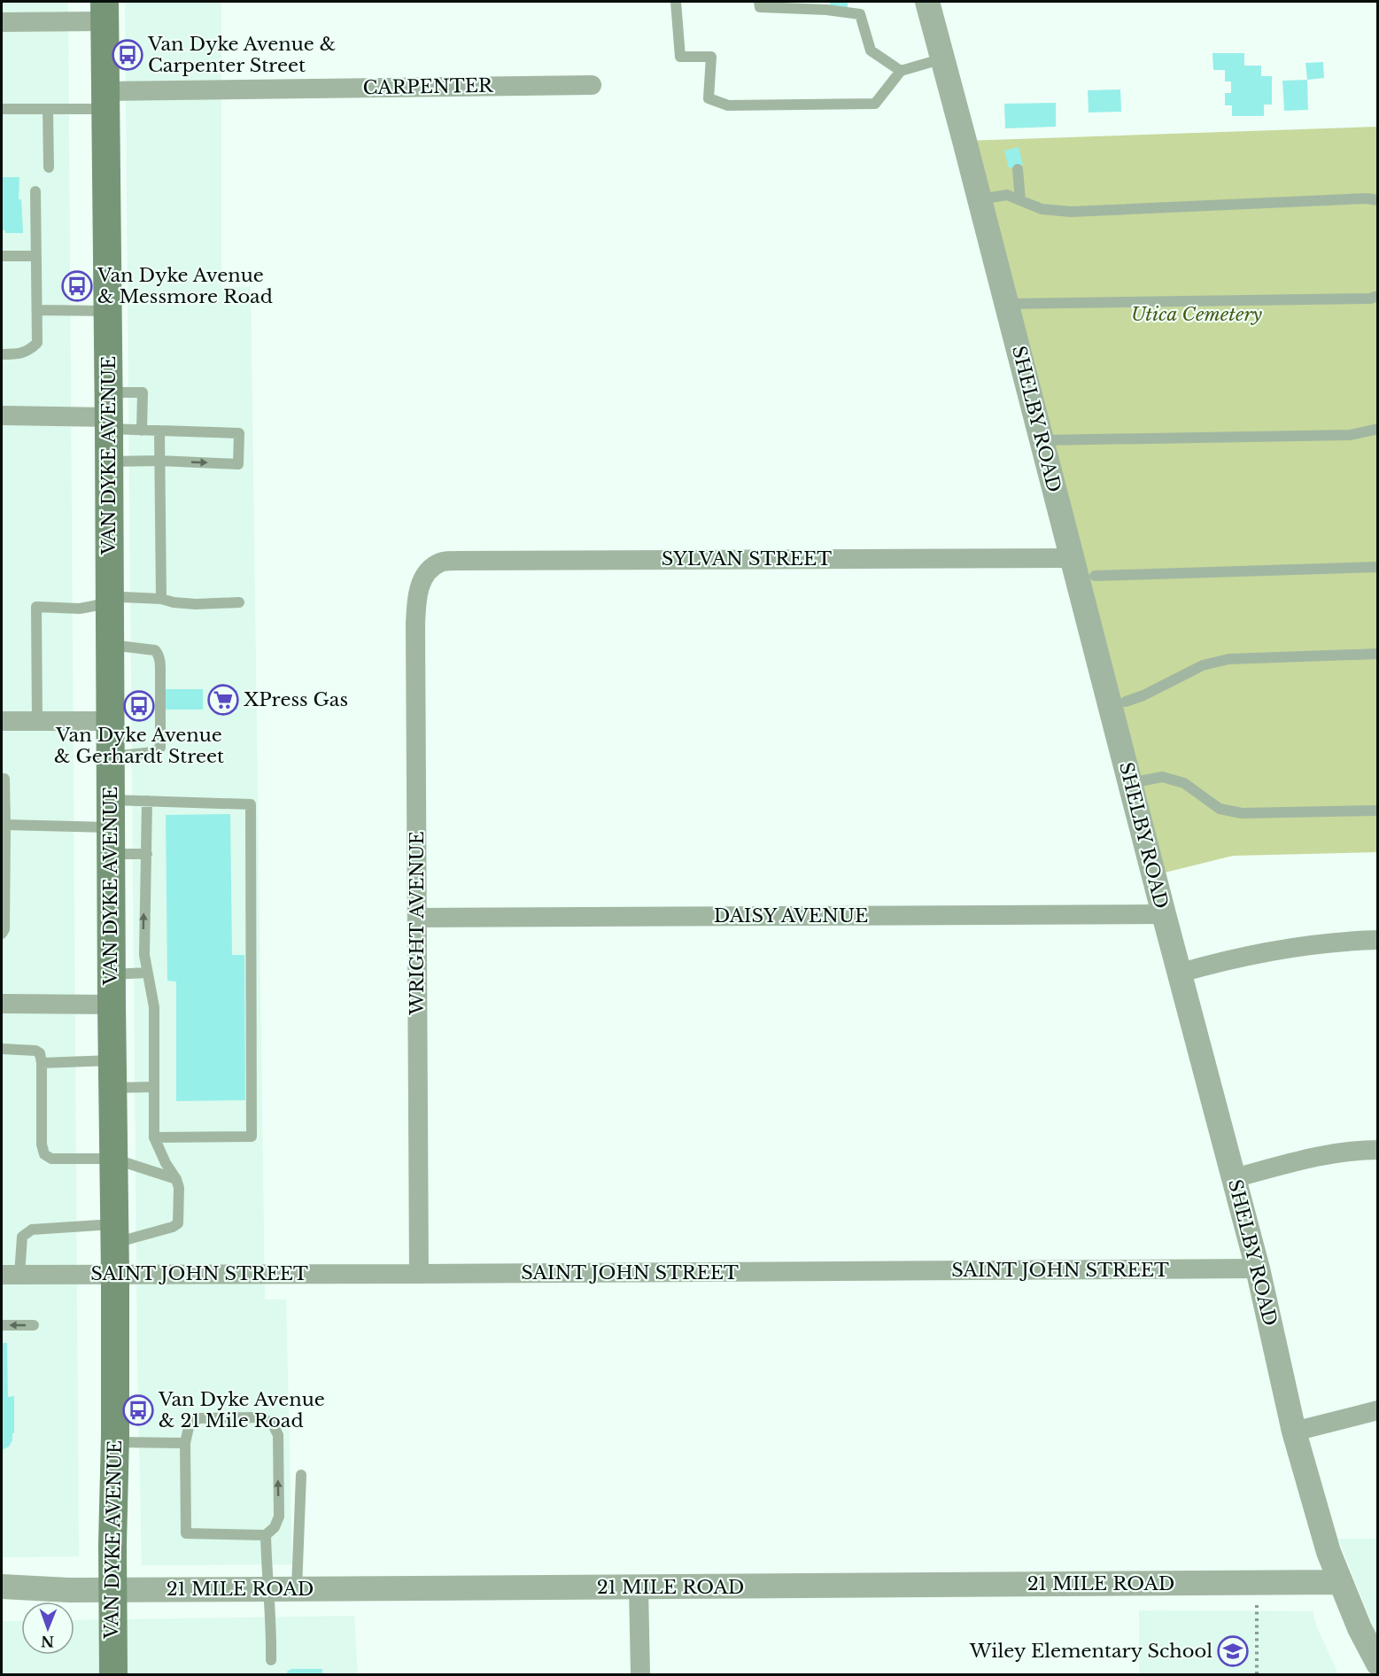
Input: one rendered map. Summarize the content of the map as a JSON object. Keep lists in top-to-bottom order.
{
  "streets": {
    "main road": ["VAN DYKE AVENUE"],
    "street": [
      "CARPENTER",
      "SHELBY ROAD",
      "SYLVAN STREET",
      "DAISY AVENUE",
      "WRIGHT AVENUE",
      "SAINT JOHN STREET",
      "21 MILE ROAD"
    ]
  },
  "crossings": [
    ["CARPENTER", "VAN DYKE AVENUE"],
    ["SHELBY ROAD", "SYLVAN STREET"],
    ["SHELBY ROAD", "DAISY AVENUE"],
    ["SHELBY ROAD", "SAINT JOHN STREET"],
    ["SHELBY ROAD", "21 MILE ROAD"],
    ["VAN DYKE AVENUE", "SAINT JOHN STREET"],
    ["VAN DYKE AVENUE", "21 MILE ROAD"],
    ["SYLVAN STREET", "WRIGHT AVENUE"],
    ["DAISY AVENUE", "WRIGHT AVENUE"],
    ["WRIGHT AVENUE", "SAINT JOHN STREET"]
  ],
  "parks": ["Utica Cemetery"],
  "places": {
    "bus stop": [
      "Van Dyke Avenue & Carpenter Street",
      "Van Dyke Avenue & Messmore Road",
      "Van Dyke Avenue & Gerhardt Street",
      "Van Dyke Avenue & 21 Mile Road"
    ],
    "supermarket": ["XPress Gas"],
    "school or university": ["Wiley Elementary School"]
  },
  "north": "bottom"
}
